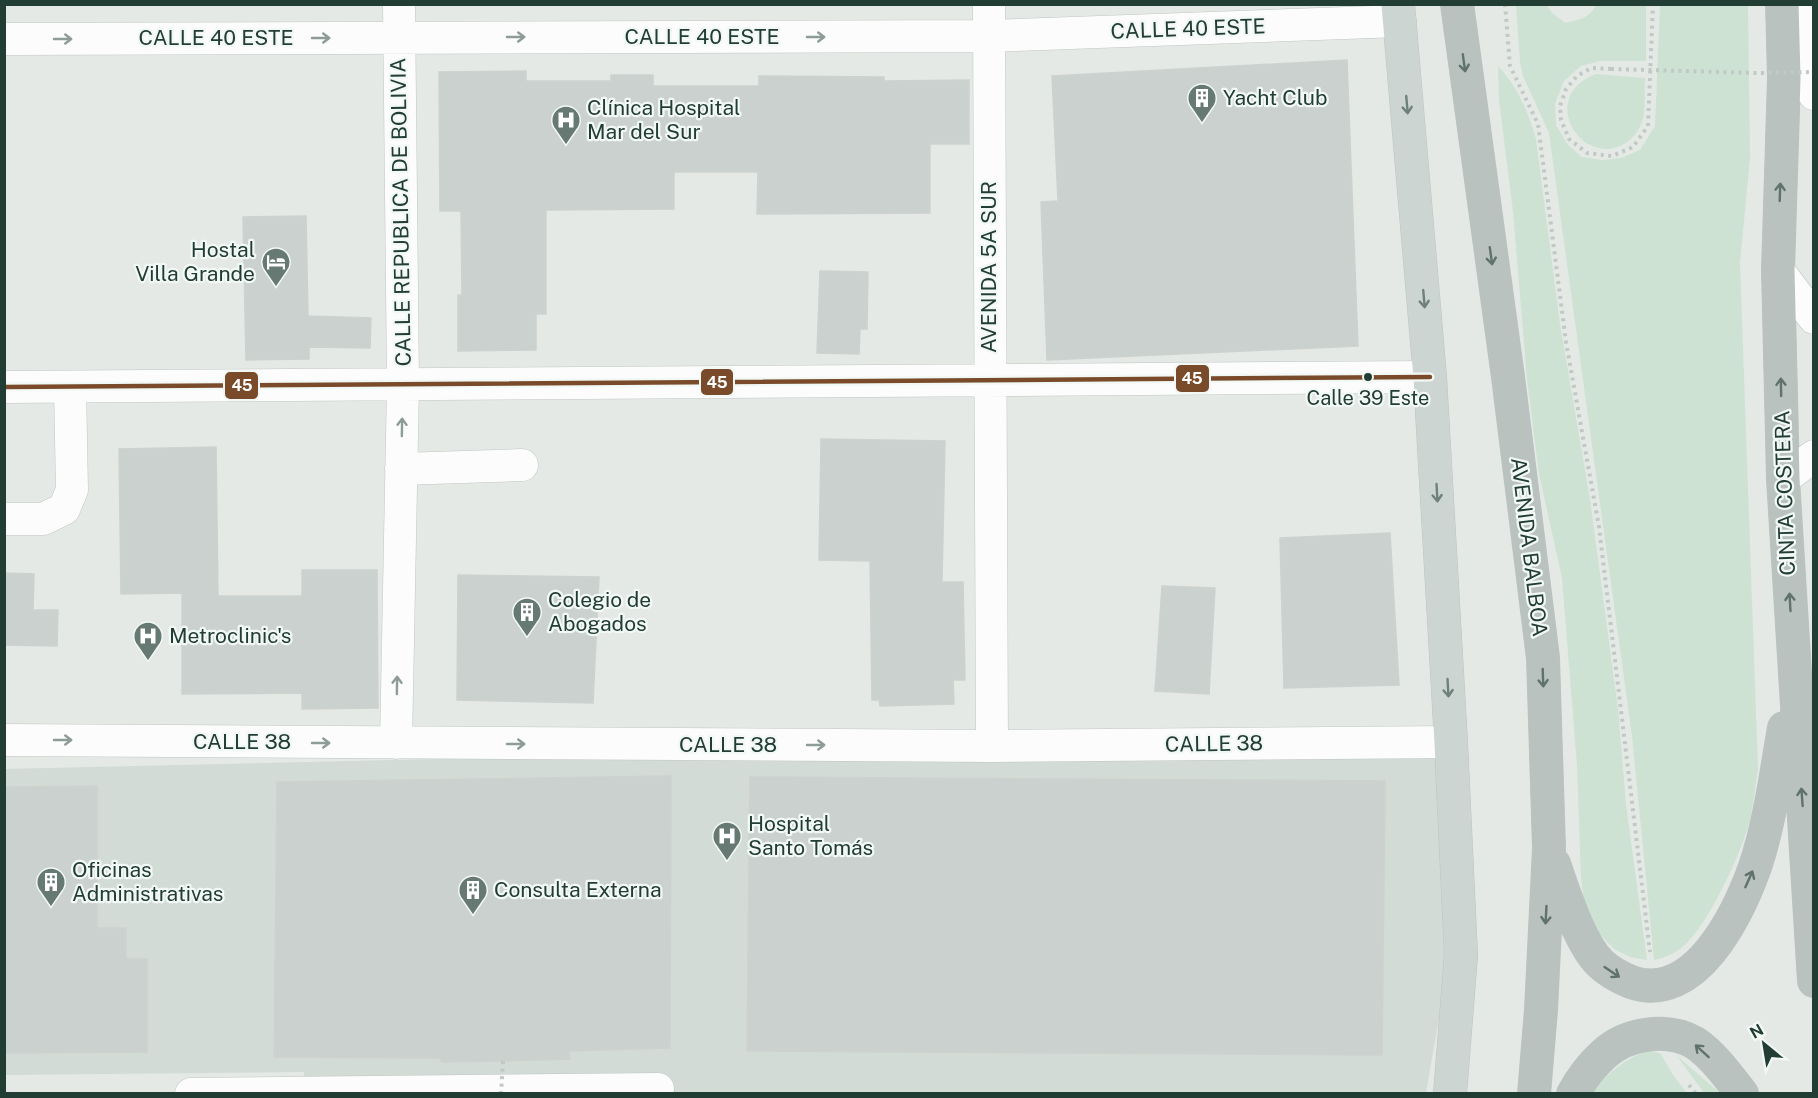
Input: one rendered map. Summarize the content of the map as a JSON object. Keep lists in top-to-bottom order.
{
  "streets": {
    "highway": ["CINTA COSTERA", "AVENIDA BALBOA"],
    "street": [
      "CALLE 40 ESTE",
      "CALLE REPUBLICA DE BOLIVIA",
      "AVENIDA 5A SUR",
      "CALLE 38"
    ]
  },
  "crossings": [
    ["CALLE 40 ESTE", "CALLE REPUBLICA DE BOLIVIA"],
    ["CALLE 40 ESTE", "AVENIDA 5A SUR"],
    ["CALLE REPUBLICA DE BOLIVIA", "CALLE 38"],
    ["AVENIDA 5A SUR", "CALLE 38"]
  ],
  "one_way": [
    "CALLE 40 ESTE",
    "CALLE REPUBLICA DE BOLIVIA",
    "CINTA COSTERA",
    "AVENIDA BALBOA",
    "CALLE 38"
  ],
  "places": {
    "building": [
      "Yacht Club",
      "Colegio de Abogados",
      "Oficinas Administrativas",
      "Consulta Externa"
    ],
    "hospital": ["Clínica Hospital Mar del Sur", "Metroclinic's", "Hospital Santo Tomás"],
    "hotel": ["Hostal Villa Grande"],
    "other": ["Calle 39 Este"]
  },
  "lines": ["transit line 45"],
  "north": "top left"
}
